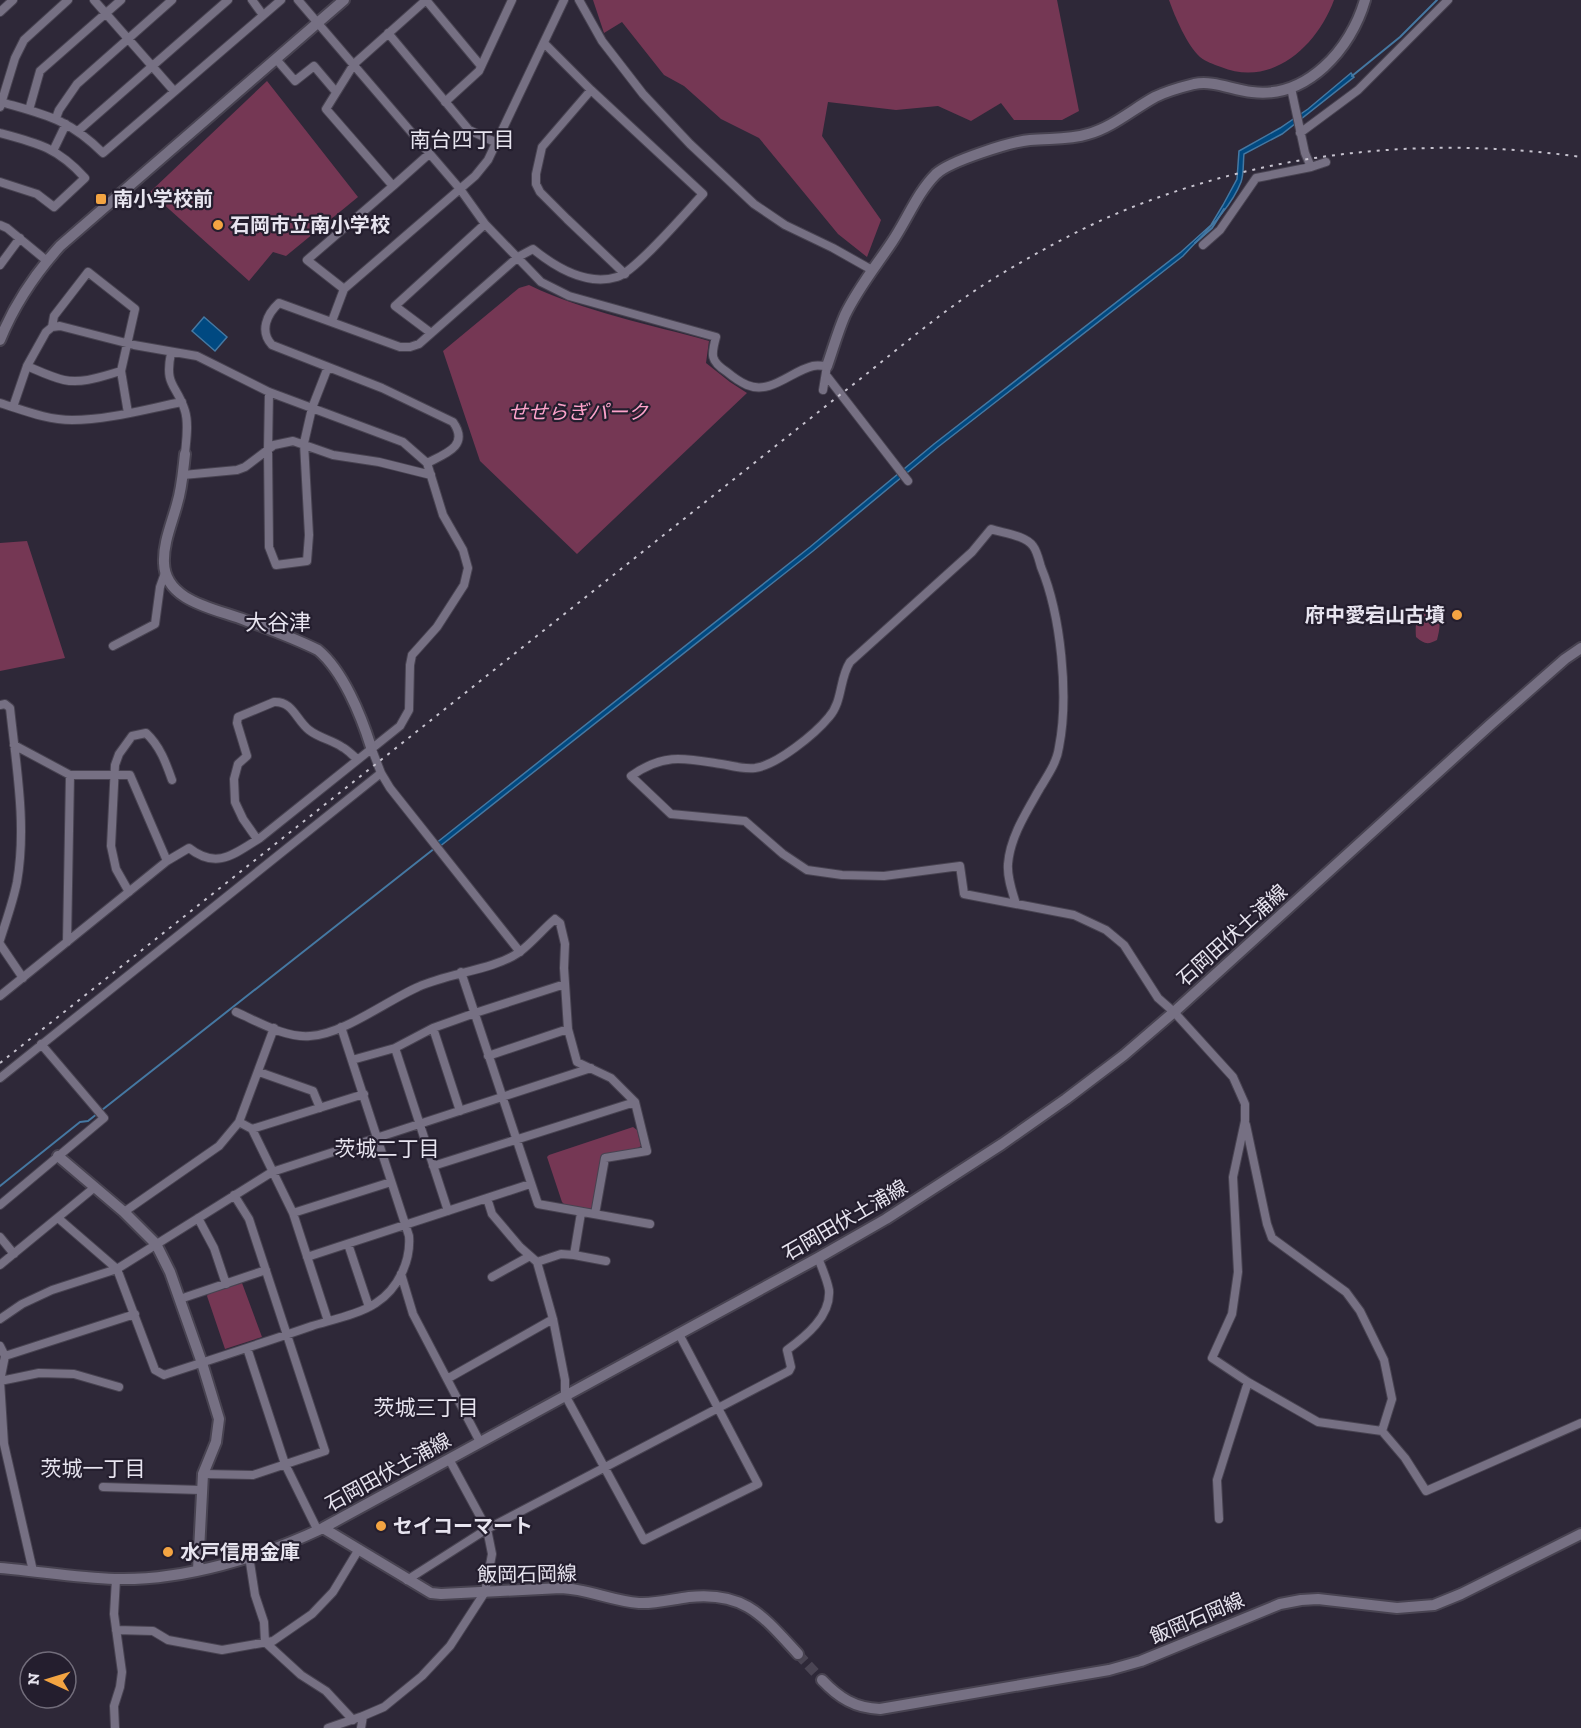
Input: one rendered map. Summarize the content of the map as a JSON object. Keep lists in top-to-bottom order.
{
  "streets": {
    "main road": ["石岡田伏土浦線", "飯岡石岡線"]
  },
  "crossings": [
    ["石岡田伏土浦線", "飯岡石岡線"]
  ],
  "districts": [
    "南台四丁目",
    "大谷津",
    "茨城二丁目",
    "茨城三丁目",
    "茨城一丁目"
  ],
  "parks": ["せせらぎパーク"],
  "places": {
    "transit": ["南小学校前"],
    "other": [
      "石岡市立南小学校",
      "府中愛宕山古墳",
      "セイコーマート",
      "水戸信用金庫"
    ]
  },
  "north": "left"
}
